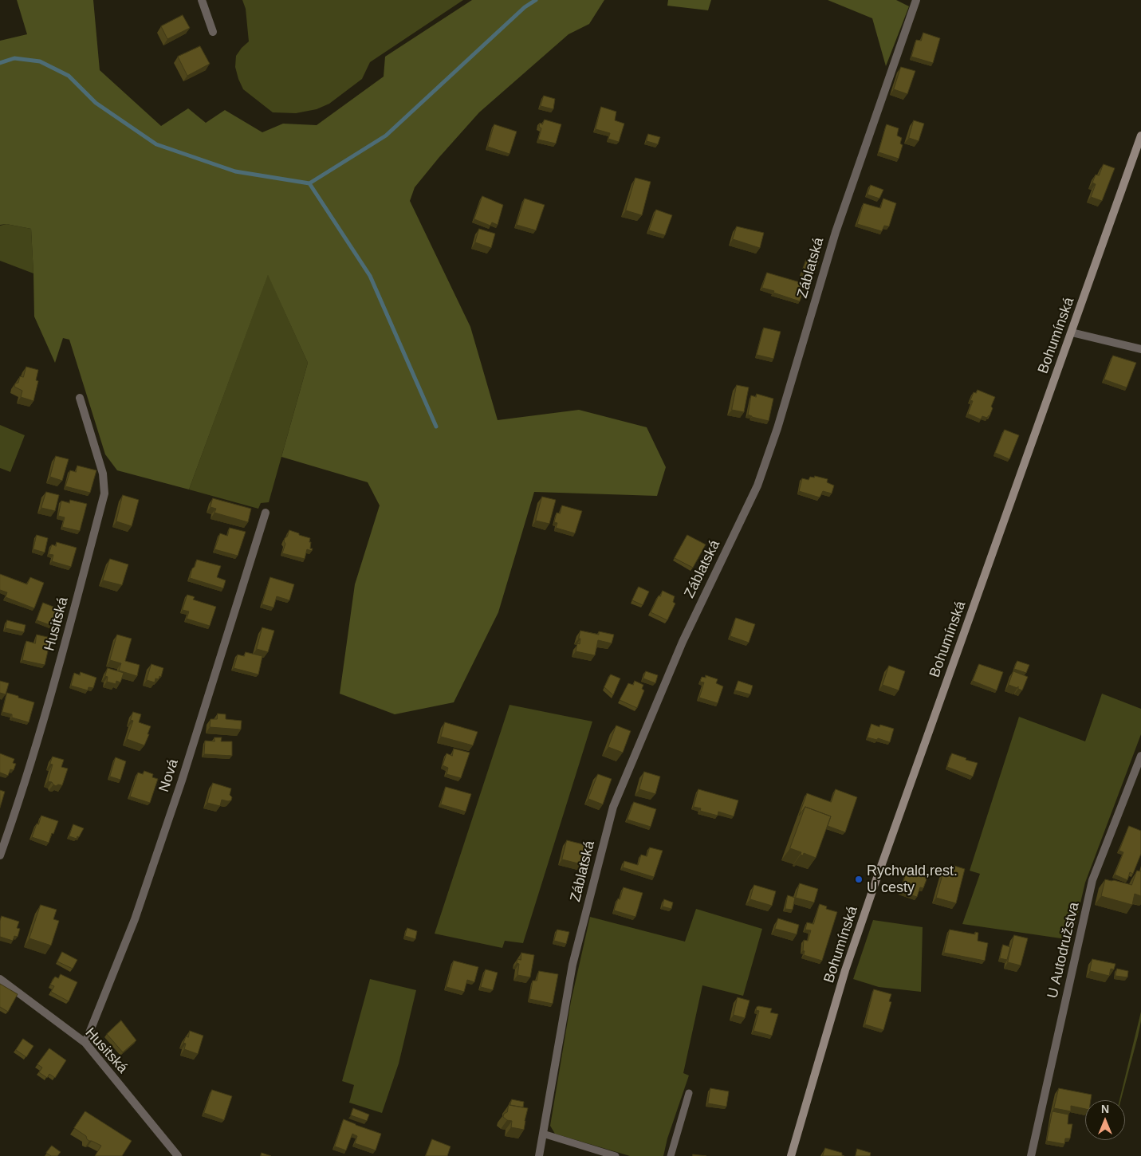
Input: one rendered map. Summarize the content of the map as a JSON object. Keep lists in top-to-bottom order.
{
  "streets": {
    "main road": ["Bohumínská"],
    "street": [
      "Záblatská",
      "Husitská",
      "Nová",
      "U Autodružstva"
    ]
  },
  "crossings": [
    ["Husitská", "Nová"]
  ],
  "places": ["Rychvald,rest. U cesty"],
  "north": "top"
}
